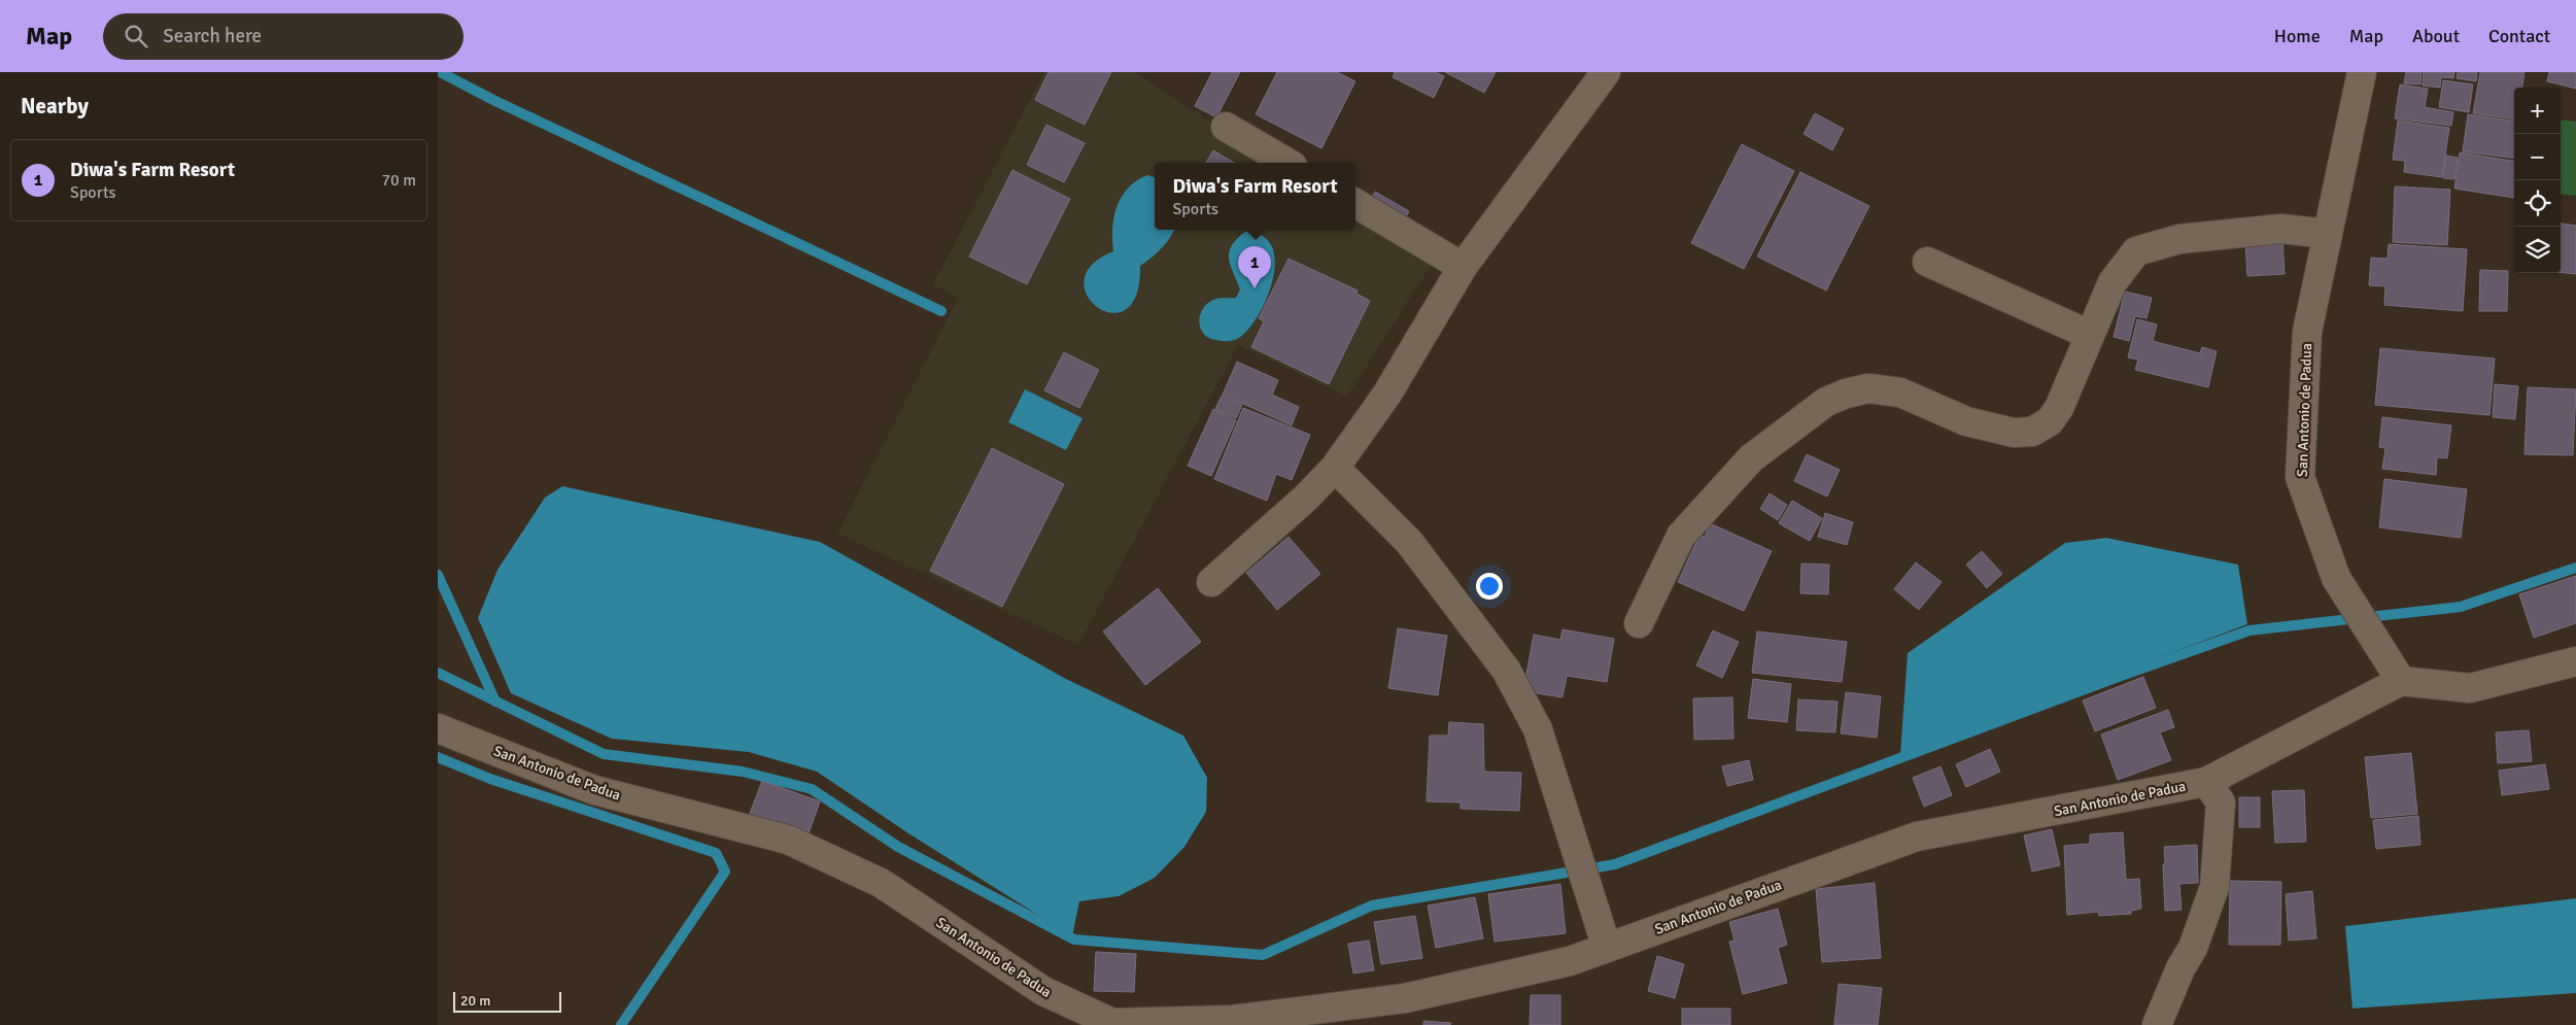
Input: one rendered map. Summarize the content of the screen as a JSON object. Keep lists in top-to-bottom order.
{
  "streets": {
    "street": ["San Antonio de Padua"]
  },
  "scale_bar": "20 m",
  "page": {
    "header": "Map",
    "search": "Search here",
    "nav": [
      "Home",
      "Map",
      "About",
      "Contact"
    ],
    "heading": "Nearby",
    "map_buttons": ["+", "−"],
    "list": [
      {
        "mark": "1",
        "name": "Diwa's Farm Resort",
        "note": "Sports",
        "value": "70 m"
      }
    ],
    "popup": ["Diwa's Farm Resort", "Sports"],
    "pins": "1",
    "scale": "20 m"
  }
}
